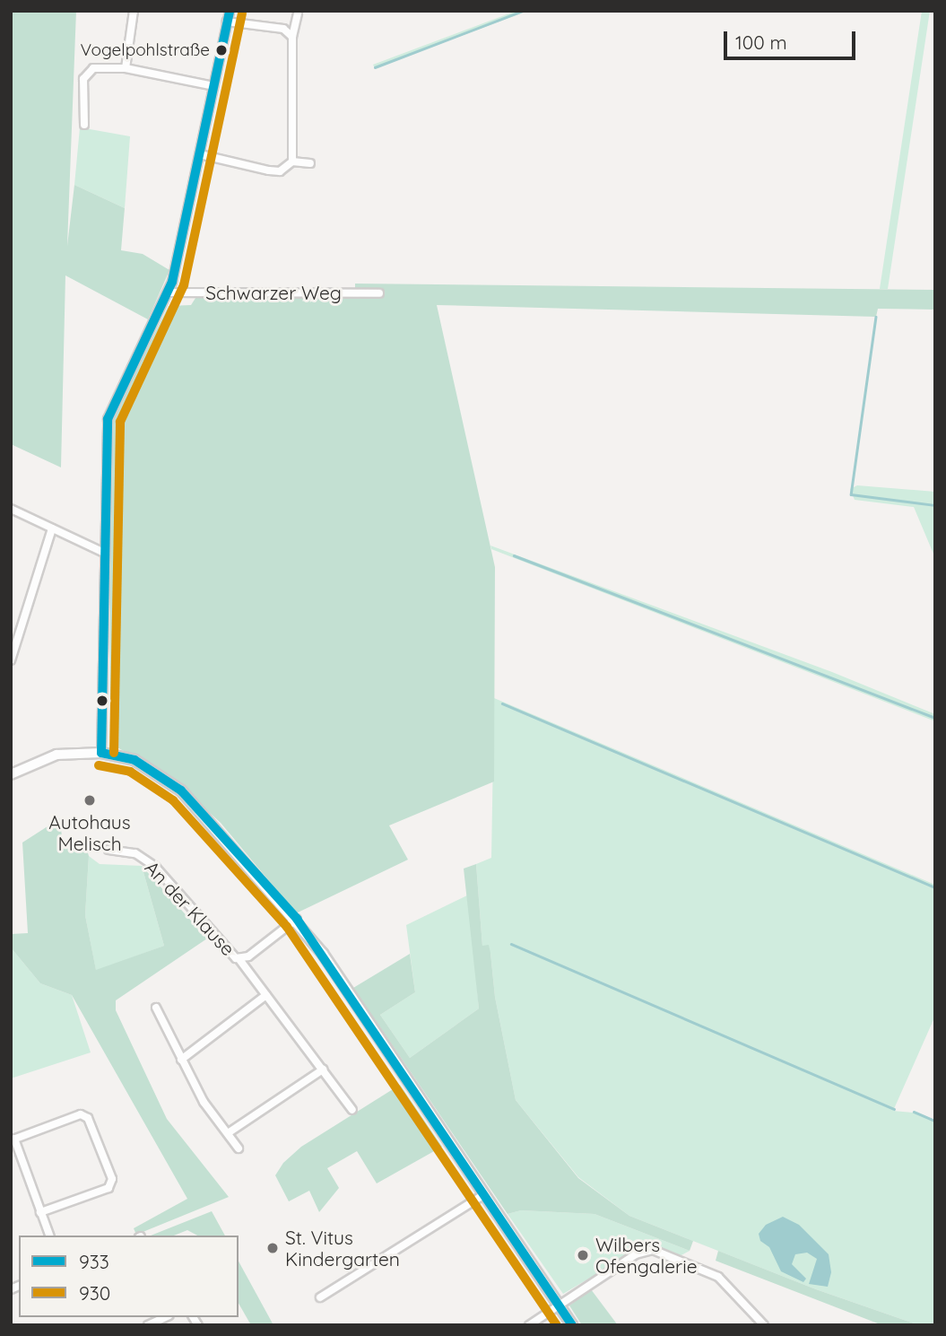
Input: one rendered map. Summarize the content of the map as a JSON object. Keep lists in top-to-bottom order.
{
  "streets": {
    "street": ["Schwarzer Weg", "An der Klause"]
  },
  "places": [
    "Vogelpohlstraße",
    "Autohaus Melisch",
    "St. Vitus Kindergarten",
    "Wilbers Ofengalerie"
  ],
  "lines": ["transit line 933", "transit line 930"],
  "legend": ["933", "930"],
  "scale_bar": "100 m"
}
